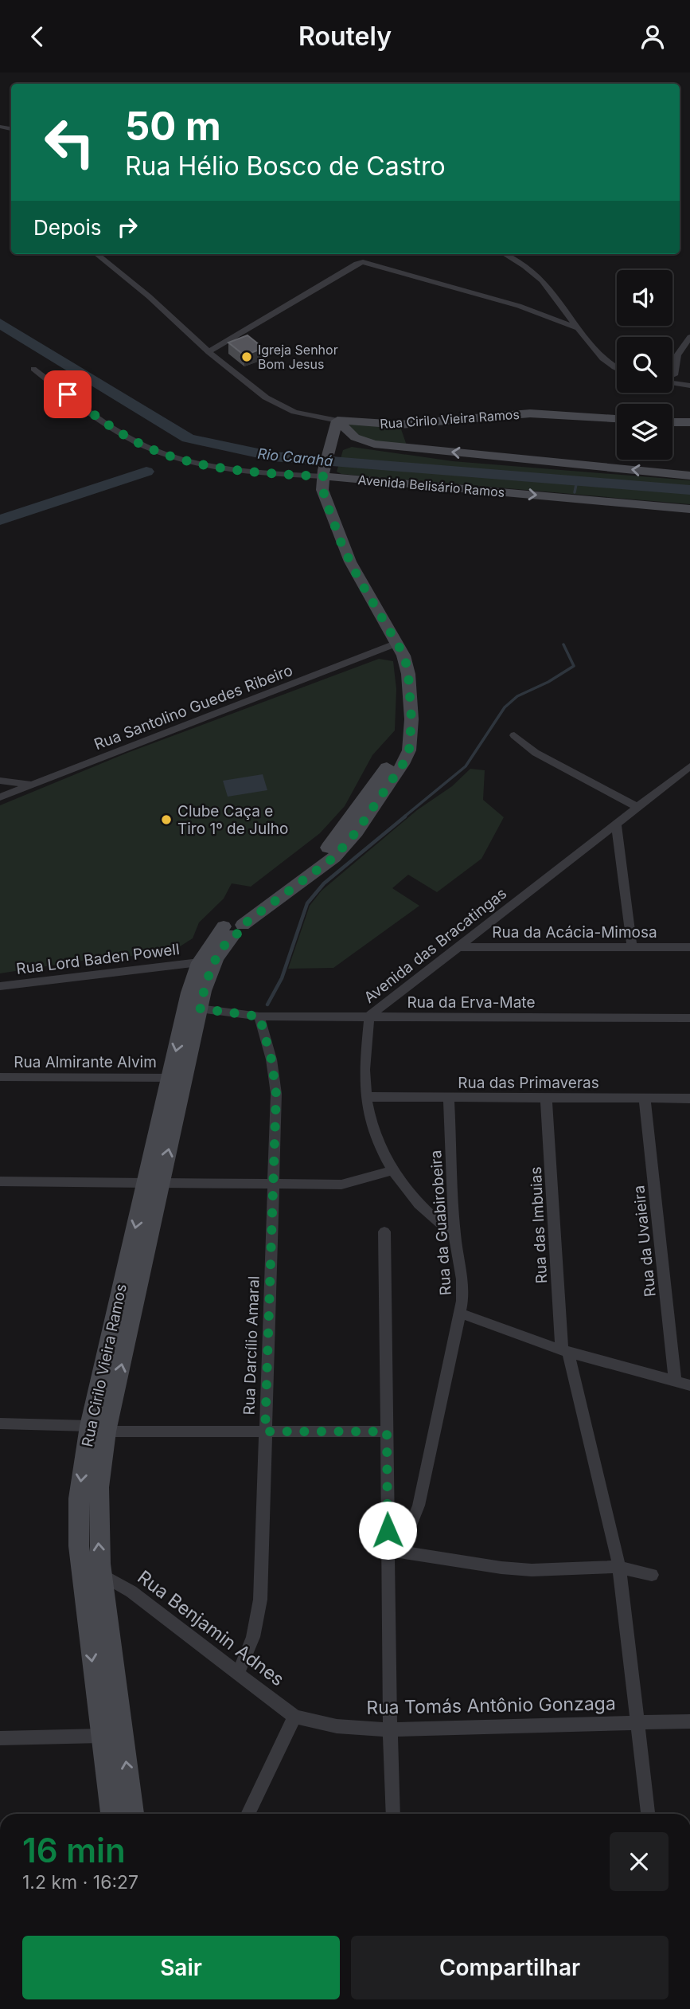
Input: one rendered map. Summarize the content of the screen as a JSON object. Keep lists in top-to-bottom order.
{
  "streets": {
    "main road": ["Rua Cirilo Vieira Ramos", "Avenida Belisário Ramos"],
    "street": [
      "Rua Santolino Guedes Ribeiro",
      "Rua da Acácia-Mimosa",
      "Avenida das Bracatingas",
      "Rua Lord Baden Powell",
      "Rua da Erva-Mate",
      "Rua Almirante Alvim",
      "Rua das Primaveras",
      "Rua da Guabirobeira",
      "Rua das Imbuias",
      "Rua da Uvaieira",
      "Rua Darcílio Amaral",
      "Rua Benjamin Adnes",
      "Rua Tomás Antônio Gonzaga"
    ]
  },
  "crossings": [
    ["Rua Cirilo Vieira Ramos", "Avenida Belisário Ramos"],
    ["Rua Cirilo Vieira Ramos", "Rua Santolino Guedes Ribeiro"],
    ["Rua Cirilo Vieira Ramos", "Rua Lord Baden Powell"],
    ["Rua Cirilo Vieira Ramos", "Rua da Erva-Mate"],
    ["Rua Cirilo Vieira Ramos", "Rua Almirante Alvim"],
    ["Rua Cirilo Vieira Ramos", "Rua Benjamin Adnes"],
    ["Rua da Acácia-Mimosa", "Avenida das Bracatingas"],
    ["Avenida das Bracatingas", "Rua da Erva-Mate"],
    ["Avenida das Bracatingas", "Rua das Primaveras"],
    ["Avenida das Bracatingas", "Rua da Guabirobeira"],
    ["Rua da Erva-Mate", "Rua Darcílio Amaral"],
    ["Rua das Primaveras", "Rua da Guabirobeira"],
    ["Rua das Primaveras", "Rua das Imbuias"],
    ["Rua das Primaveras", "Rua da Uvaieira"],
    ["Rua das Imbuias", "Rua Tomás Antônio Gonzaga"],
    ["Rua Darcílio Amaral", "Rua Benjamin Adnes"],
    ["Rua Benjamin Adnes", "Rua Tomás Antônio Gonzaga"]
  ],
  "one_way": ["Avenida Belisário Ramos"],
  "water": ["Rio Carahá"],
  "places": ["Igreja Senhor Bom Jesus", "Clube Caça e Tiro 1º de Julho"],
  "page": {
    "header": "Routely",
    "turn": ["50 m", "Rua Hélio Bosco de Castro"],
    "then": "Depois",
    "heading": ["16 min", "1.2 km · 16:27"],
    "buttons": ["Sair", "Compartilhar"]
  }
}
